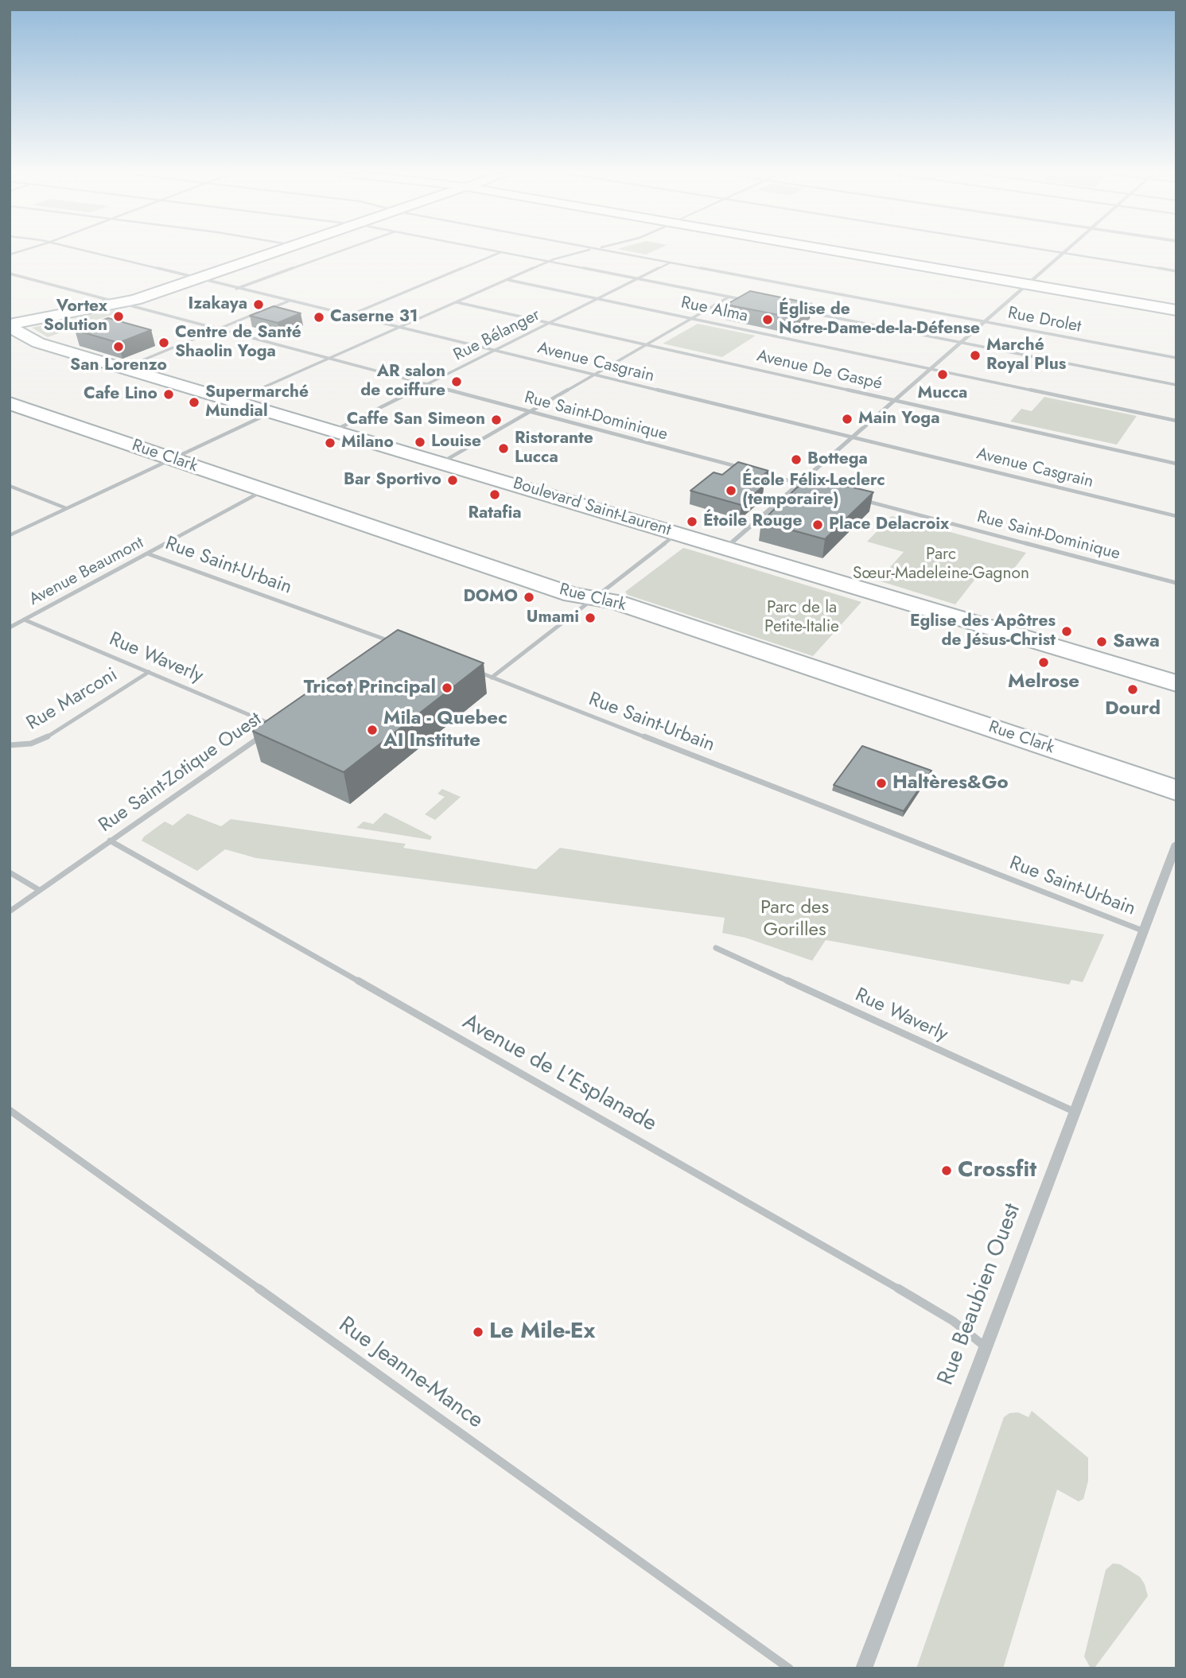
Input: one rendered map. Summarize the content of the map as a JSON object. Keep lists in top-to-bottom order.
{
  "streets": {
    "main road": ["Rue Clark", "Boulevard Saint-Laurent"],
    "street": [
      "Rue Alma",
      "Rue Drolet",
      "Rue Bélanger",
      "Avenue Casgrain",
      "Avenue De Gaspé",
      "Rue Saint-Dominique",
      "Rue Saint-Urbain",
      "Avenue Beaumont",
      "Rue Waverly",
      "Rue Marconi",
      "Rue Saint-Zotique Ouest",
      "Avenue de L'Esplanade",
      "Rue Beaubien Ouest",
      "Rue Jeanne-Mance"
    ]
  },
  "crossings": [
    ["Rue Alma", "Rue Bélanger"],
    ["Rue Drolet", "Rue Bélanger"],
    ["Rue Bélanger", "Avenue Casgrain"],
    ["Rue Bélanger", "Avenue De Gaspé"],
    ["Rue Bélanger", "Rue Saint-Dominique"],
    ["Rue Bélanger", "Boulevard Saint-Laurent"],
    ["Rue Clark", "Avenue Beaumont"],
    ["Rue Saint-Urbain", "Avenue Beaumont"],
    ["Rue Saint-Urbain", "Rue Beaubien Ouest"],
    ["Avenue Beaumont", "Rue Waverly"],
    ["Rue Waverly", "Rue Marconi"],
    ["Rue Waverly", "Rue Saint-Zotique Ouest"],
    ["Rue Waverly", "Rue Beaubien Ouest"],
    ["Rue Saint-Zotique Ouest", "Avenue de L'Esplanade"],
    ["Avenue de L'Esplanade", "Rue Beaubien Ouest"]
  ],
  "parks": ["Parc Sœur-Madeleine-Gagnon", "Parc de la Petite-Italie", "Parc des Gorilles"],
  "places": [
    "Izakaya",
    "Vortex Solution",
    "Caserne 31",
    "Église de Notre-Dame-de-la-Défense",
    "Centre de Santé Shaolin Yoga",
    "San Lorenzo",
    "Marché Royal Plus",
    "Mucca",
    "AR salon de coiffure",
    "Cafe Lino",
    "Supermarché Mundial",
    "Main Yoga",
    "Caffe San Simeon",
    "Louise",
    "Milano",
    "Ristorante Lucca",
    "Bottega",
    "Bar Sportivo",
    "École Félix-Leclerc (temporaire)",
    "Ratafia",
    "Étoile Rouge",
    "Place Delacroix",
    "DOMO",
    "Umami",
    "Eglise des Apôtres de Jésus-Christ",
    "Sawa",
    "Melrose",
    "Tricot Principal",
    "Dourd",
    "Mila - Quebec AI Institute",
    "Haltères&Go",
    "Crossfit",
    "Le Mile-Ex"
  ]
}
